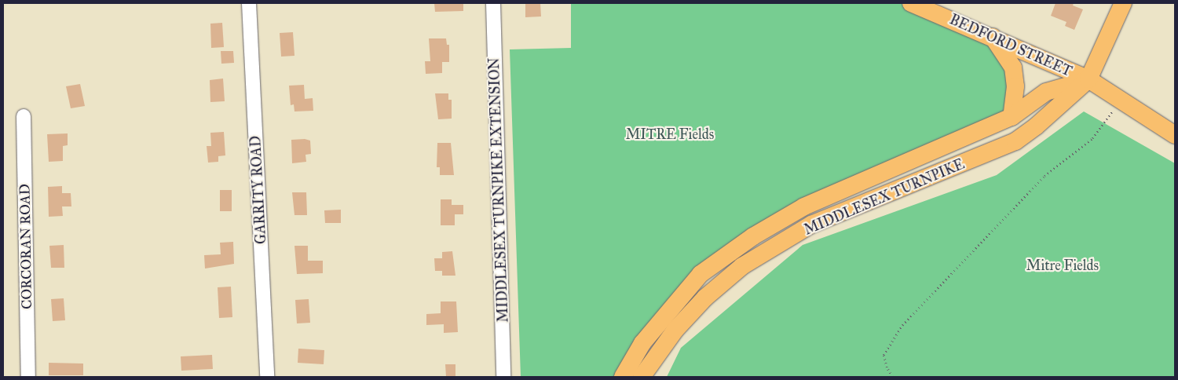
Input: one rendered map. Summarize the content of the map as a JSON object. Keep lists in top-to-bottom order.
{
  "streets": {
    "main road": ["BEDFORD STREET", "MIDDLESEX TURNPIKE"],
    "street": ["GARRITY ROAD", "MIDDLESEX TURNPIKE EXTENSION", "CORCORAN ROAD"]
  },
  "crossings": [
    ["BEDFORD STREET", "MIDDLESEX TURNPIKE"]
  ],
  "parks": ["MITRE Fields", "Mitre Fields"]
}
